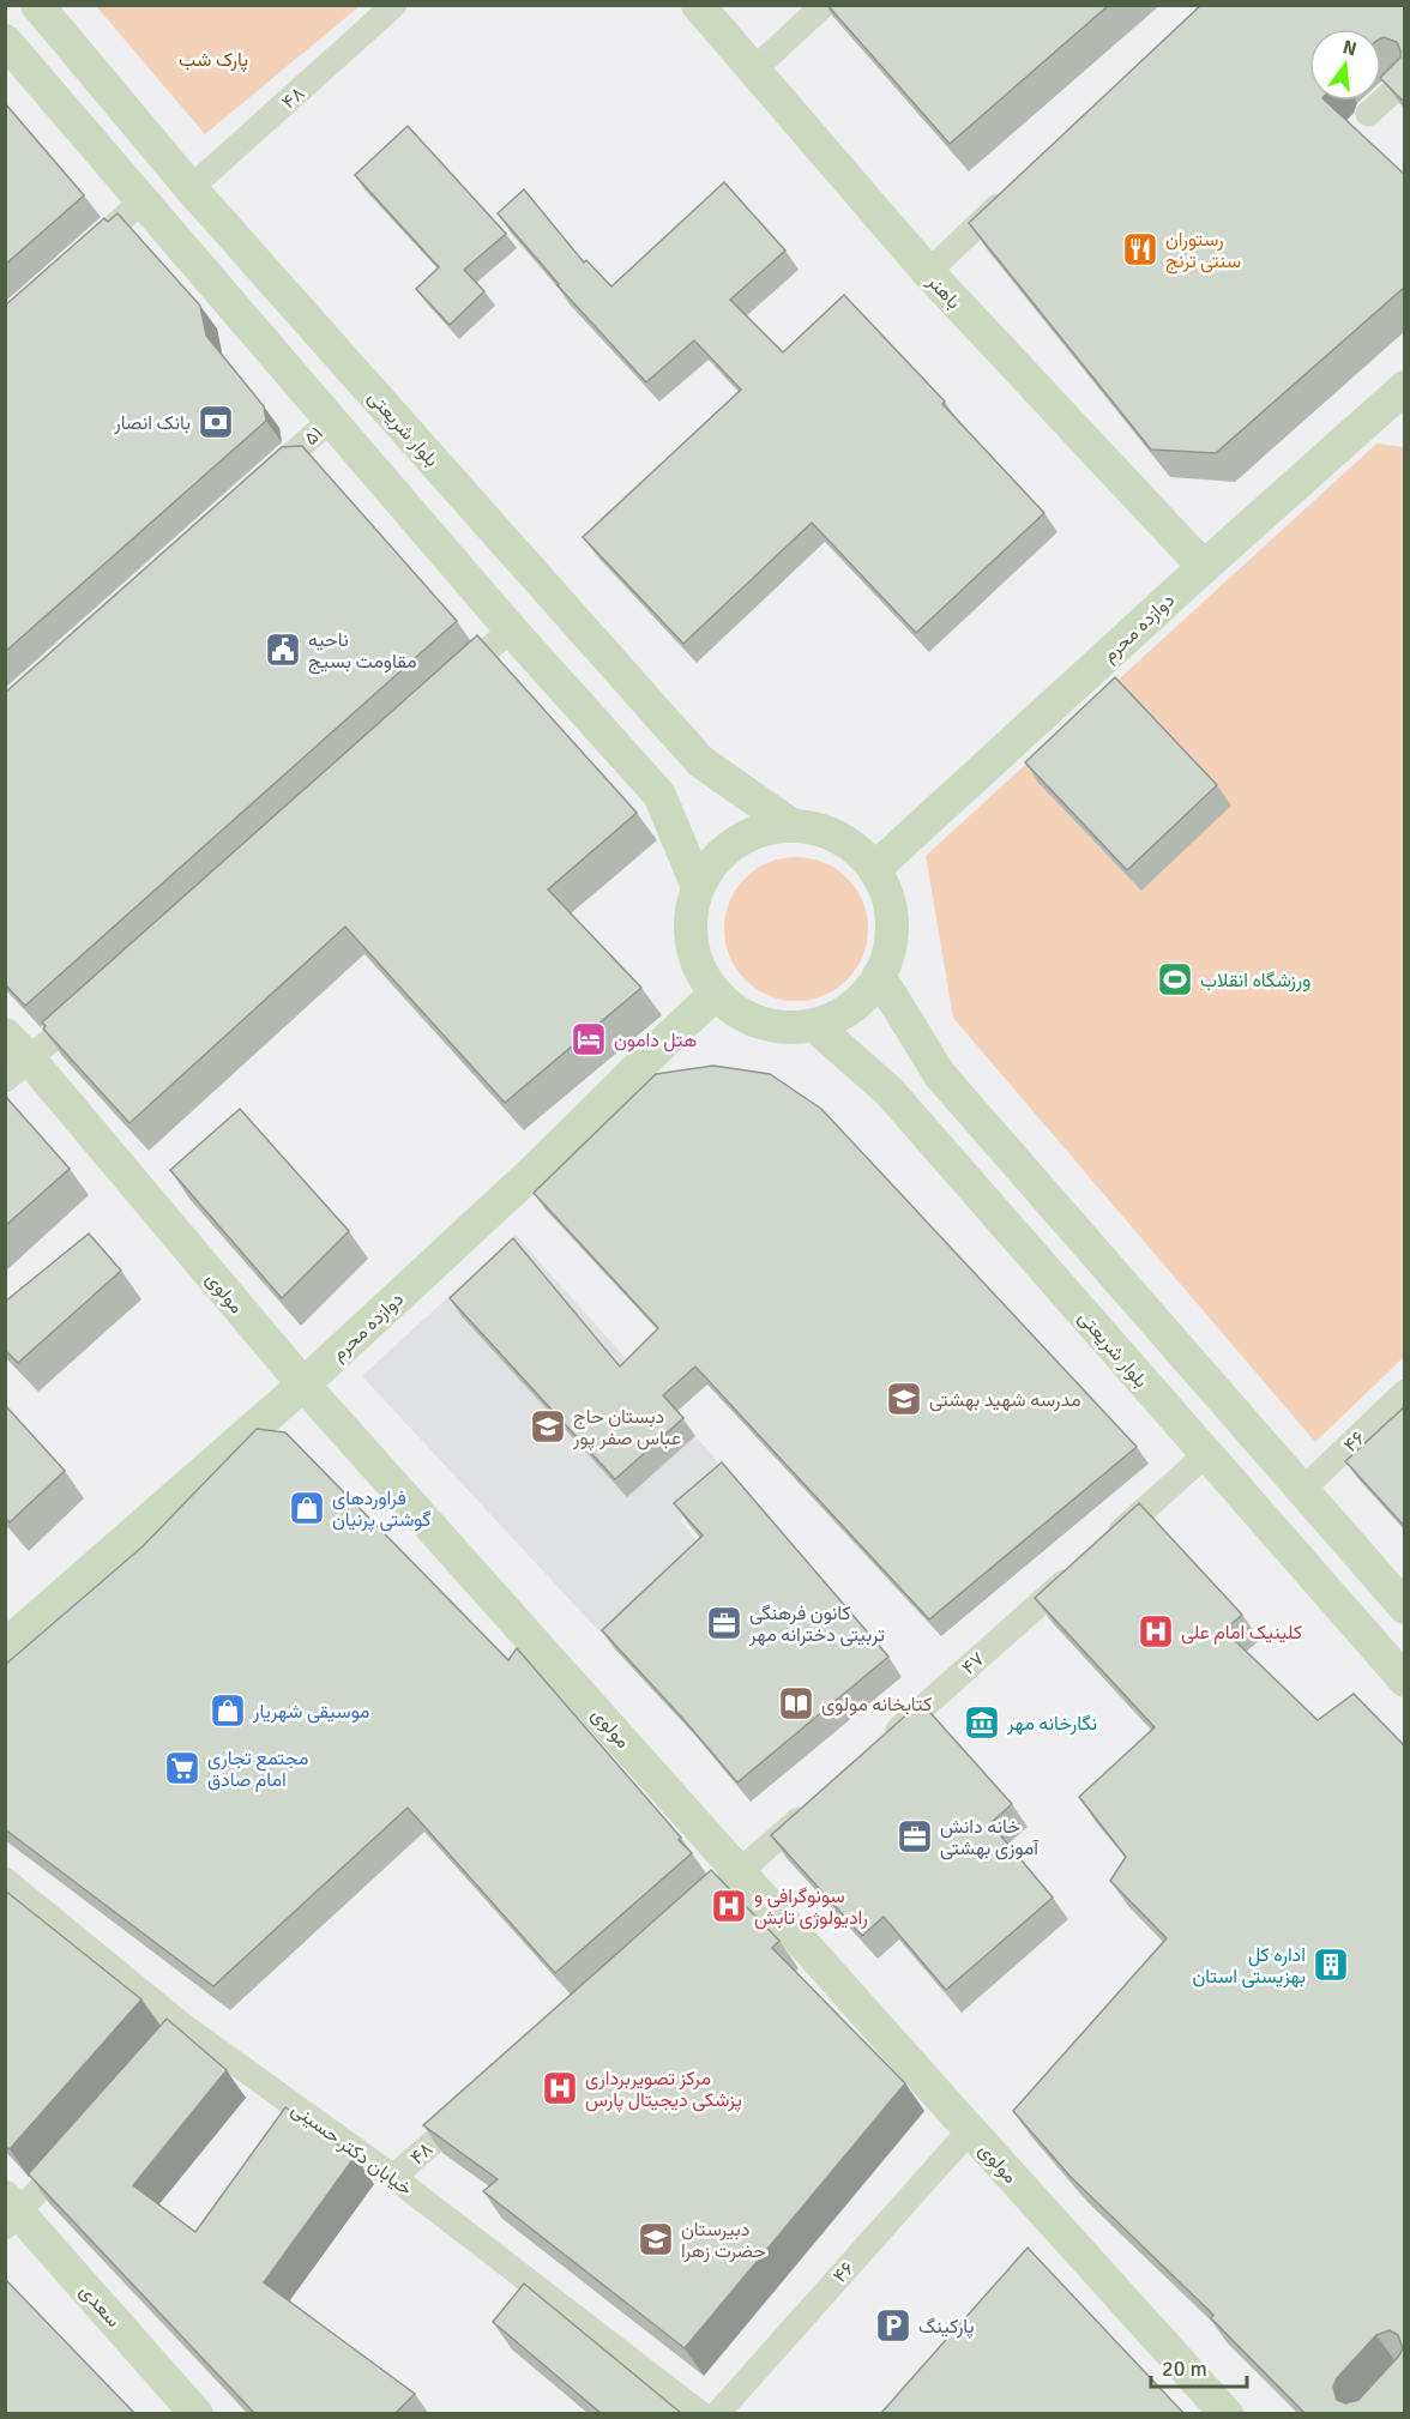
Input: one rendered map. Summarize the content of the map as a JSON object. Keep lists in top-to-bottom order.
{
  "streets": {
    "main road": [
      "باهنر",
      "بلوار شریعتی",
      "دوازده محرم",
      "مولوی",
      "سعدی"
    ],
    "street": [
      "۴۸",
      "۵۱",
      "۴۶",
      "۴۷",
      "خیابان دکتر حسینی"
    ]
  },
  "crossings": [
    ["۴۸", "بلوار شریعتی"],
    ["۴۸", "خیابان دکتر حسینی"],
    ["باهنر", "دوازده محرم"],
    ["بلوار شریعتی", "دوازده محرم"],
    ["دوازده محرم", "مولوی"],
    ["مولوی", "۴۶"]
  ],
  "parks": ["پارک شب"],
  "places": {
    "restaurant": ["رستوران سنتی ترنج"],
    "bank": ["بانک انصار"],
    "public building": ["ناحیه مقاومت بسیج"],
    "sports": ["ورزشگاه انقلاب"],
    "hotel": ["هتل دامون"],
    "school or university": ["مدرسه شهید بهشتی", "دبستان حاج عباس صفر پور", "دبیرستان حضرت زهرا"],
    "shop": ["فراوردهای گوشتی پرنیان", "موسیقی شهریار"],
    "office": ["کانون فرهنگی تربیتی دخترانه مهر", "خانه دانش آموزی بهشتی"],
    "hospital": ["کلینیک امام علی", "سونوگرافی و رادیولوژی تابش", "مرکز تصویربرداری پزشکی دیجیتال پارس"],
    "library": ["کتابخانه مولوی"],
    "museum": ["نگارخانه مهر"],
    "supermarket": ["مجتمع تجاری امام صادق"],
    "building": ["اداره کل بهزیستی استان"],
    "parking": ["پارکینگ"]
  },
  "scale_bar": "20 m",
  "north": "top"
}
